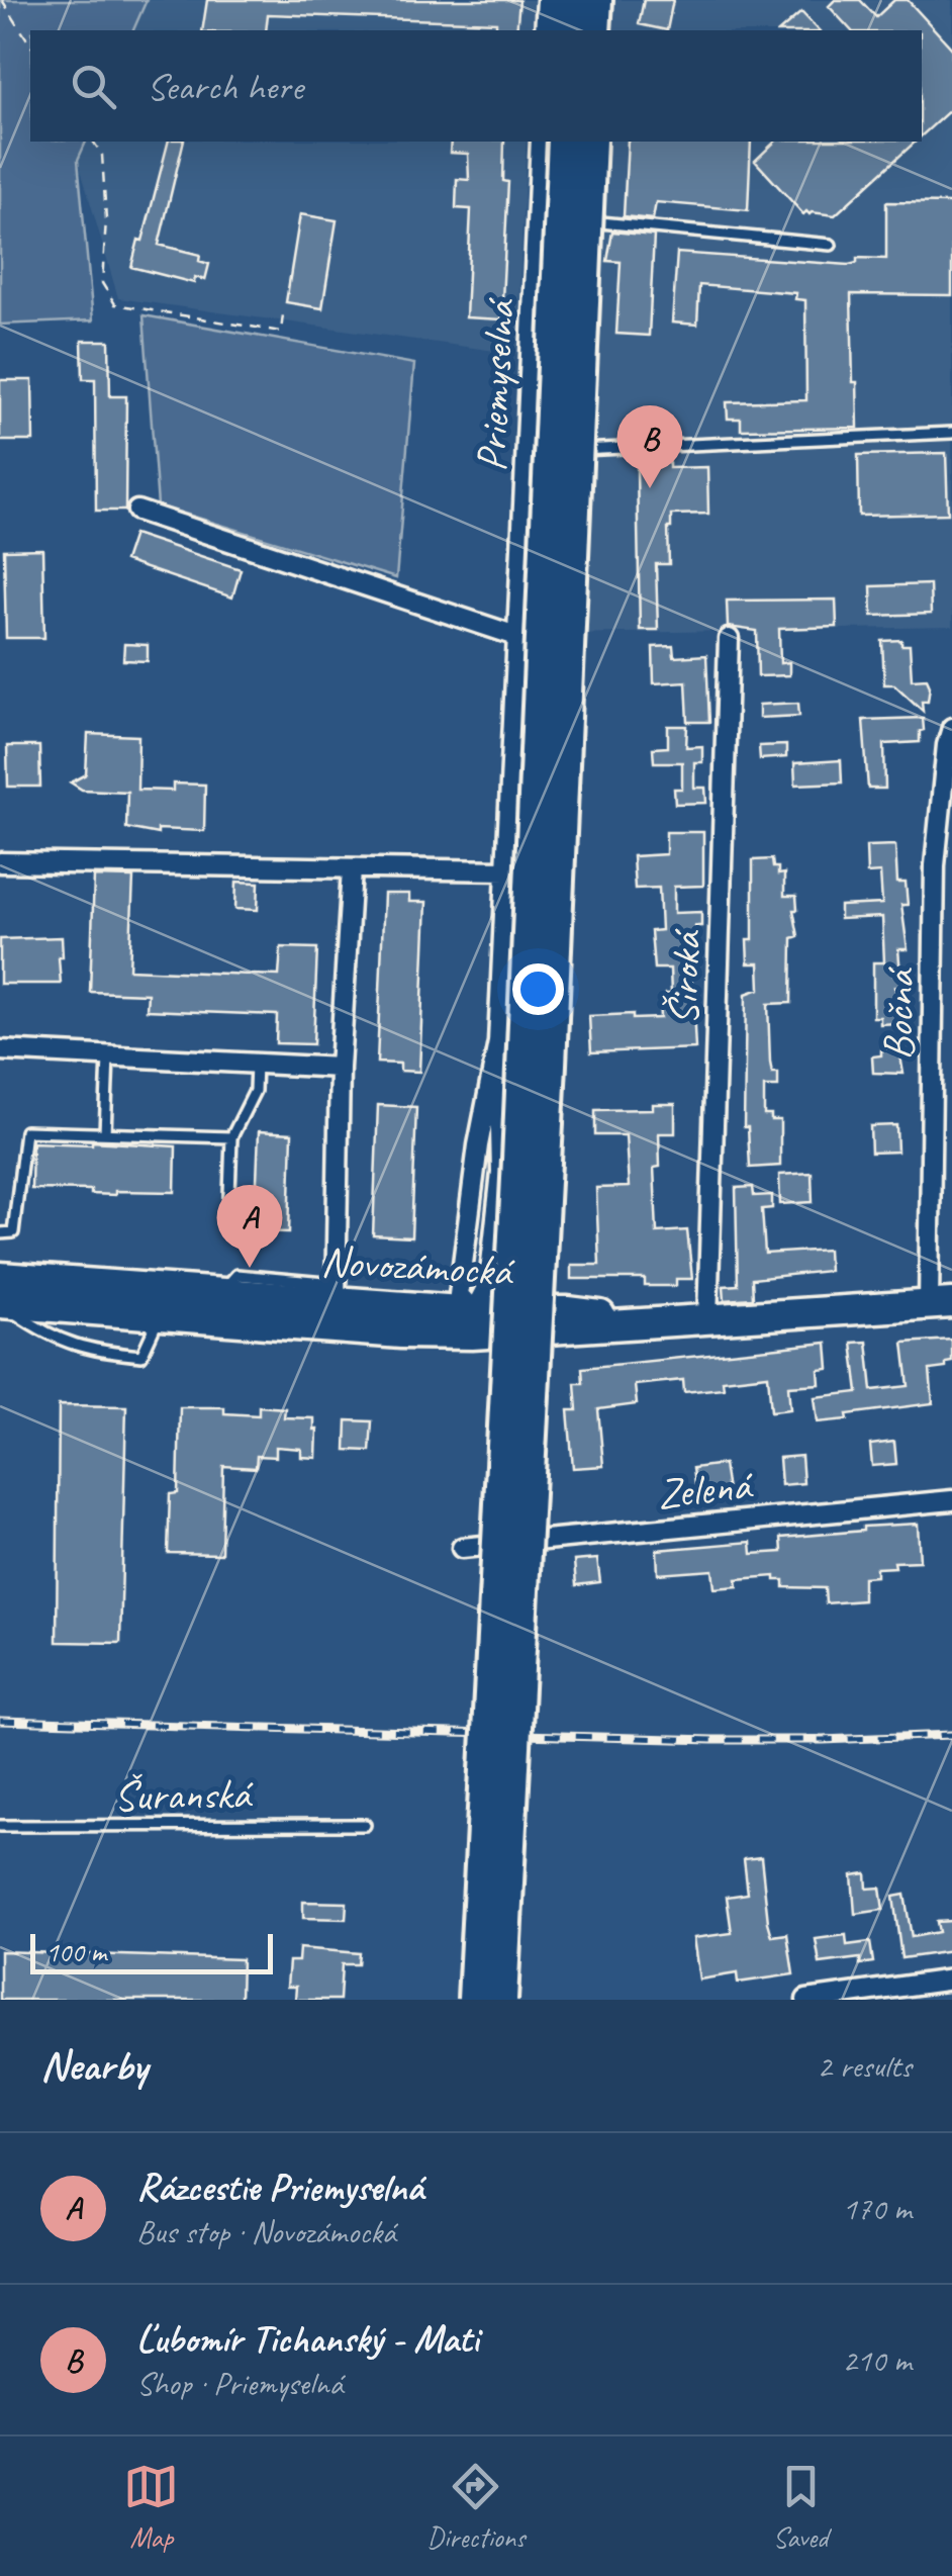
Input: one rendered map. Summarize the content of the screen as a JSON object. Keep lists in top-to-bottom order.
{
  "streets": {
    "main road": ["Novozámocká"],
    "street": [
      "Priemyselná",
      "Široká",
      "Bočná",
      "Zelená"
    ],
    "lane": ["Šuranská"]
  },
  "crossings": [
    ["Priemyselná", "Novozámocká"],
    ["Široká", "Novozámocká"],
    ["Bočná", "Novozámocká"]
  ],
  "scale_bar": "100 m",
  "page": {
    "search": "Search here",
    "pins": ["B", "A"],
    "scale": "100 m",
    "heading": ["Nearby", "2 results"],
    "list": [
      {
        "mark": "A",
        "name": "Rázcestie Priemyselná",
        "note": "Bus stop · Novozámocká",
        "value": "170 m"
      },
      {
        "mark": "B",
        "name": "Ľubomír Tichanský - Mati",
        "note": "Shop · Priemyselná",
        "value": "210 m"
      }
    ],
    "nav": ["Map", "Directions", "Saved"]
  }
}
